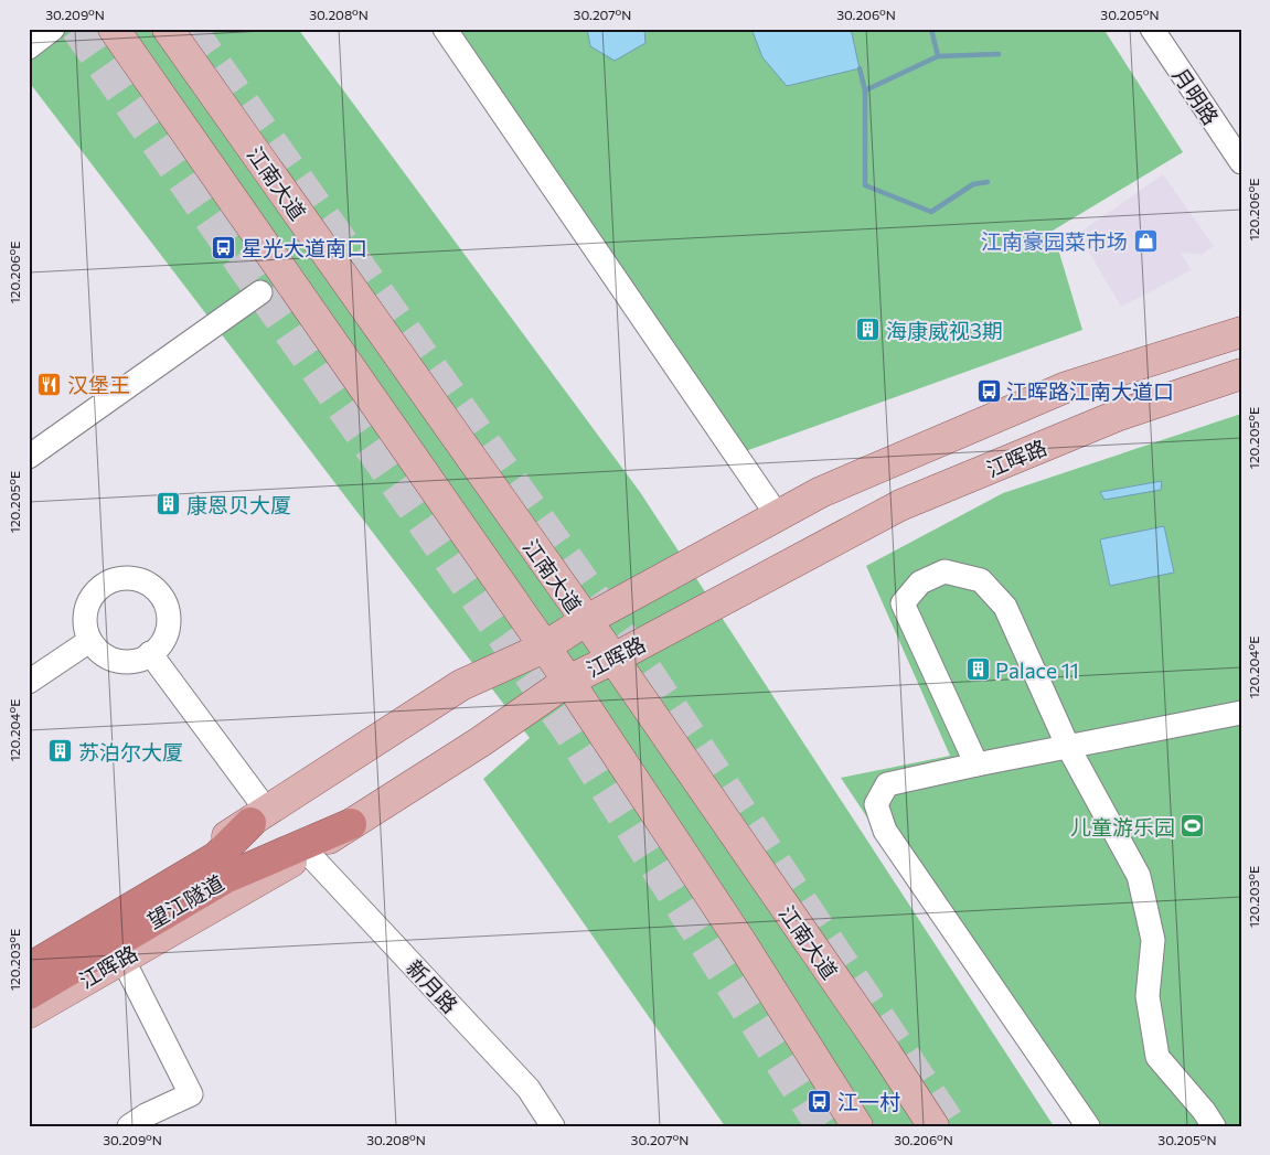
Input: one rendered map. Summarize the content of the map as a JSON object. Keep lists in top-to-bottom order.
{
  "streets": {
    "highway": ["望江隧道"],
    "main road": ["江南大道", "江晖路"],
    "street": ["月明路", "新月路"]
  },
  "crossings": [
    ["江南大道", "江晖路"],
    ["江晖路", "望江隧道"],
    ["江晖路", "新月路"]
  ],
  "places": {
    "shop": ["江南豪园菜市场"],
    "bus stop": ["星光大道南口", "江晖路江南大道口", "江一村"],
    "building": [
      "海康威视3期",
      "康恩贝大厦",
      "Palace 11",
      "苏泊尔大厦"
    ],
    "restaurant": ["汉堡王"],
    "sports": ["儿童游乐园"]
  },
  "coordinates": [
    "30.209°N",
    "30.208°N",
    "30.207°N",
    "30.206°N",
    "30.205°N",
    "120.206°E",
    "120.205°E",
    "120.204°E",
    "120.203°E"
  ]
}
